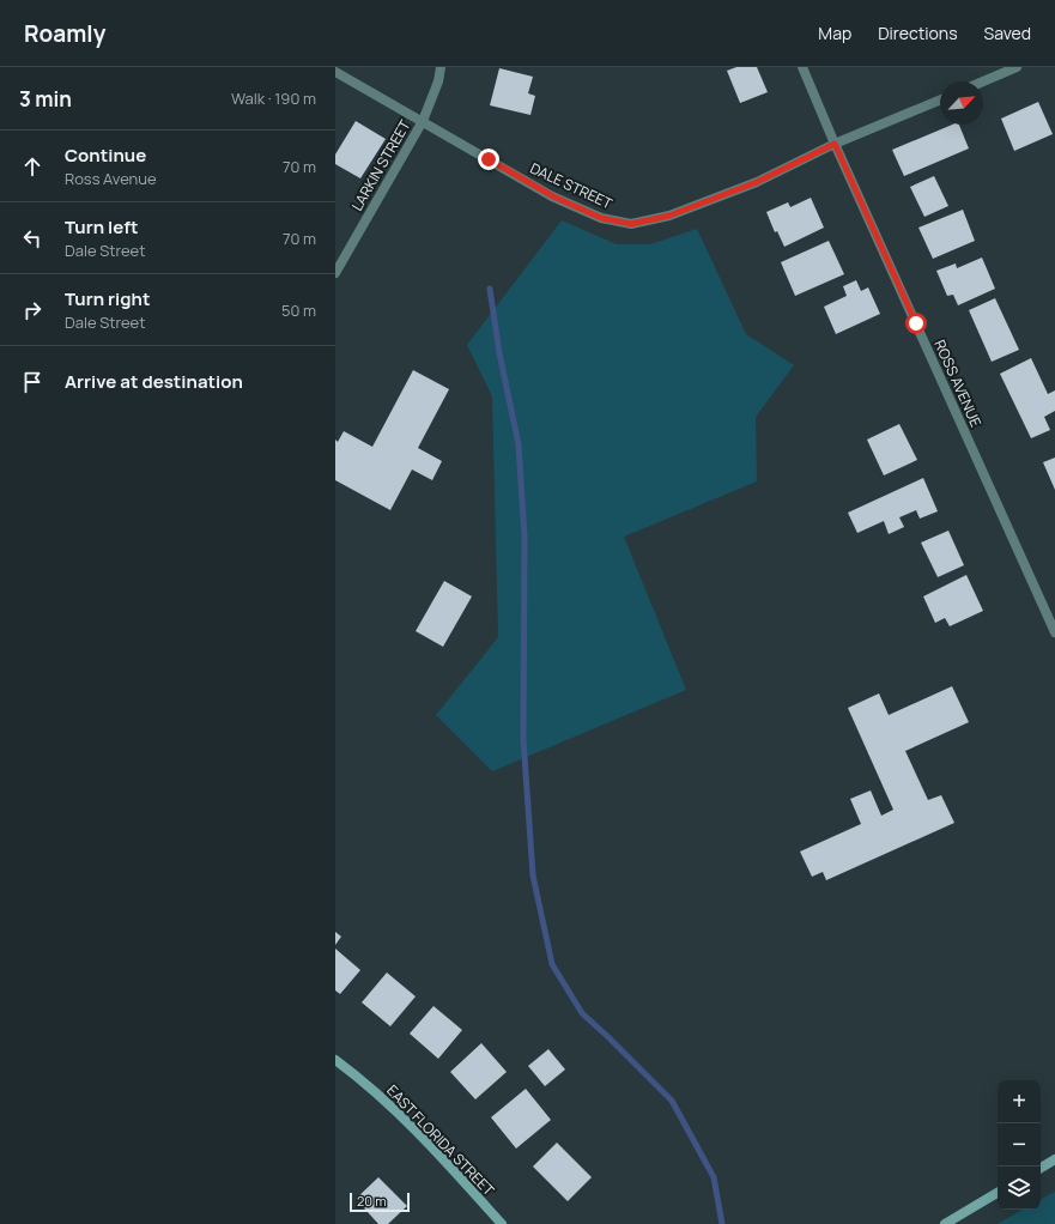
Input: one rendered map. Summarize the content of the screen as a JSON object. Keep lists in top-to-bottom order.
{
  "streets": {
    "main road": ["EAST FLORIDA STREET"],
    "street": ["LARKIN STREET", "DALE STREET", "ROSS AVENUE"]
  },
  "crossings": [
    ["LARKIN STREET", "DALE STREET"],
    ["DALE STREET", "ROSS AVENUE"]
  ],
  "scale_bar": "20 m",
  "north": "top right",
  "page": {
    "header": "Roamly",
    "nav": ["Map", "Directions", "Saved"],
    "heading": ["3 min", "Walk · 190 m"],
    "list": [
      ["Continue", "Ross Avenue", "70 m"],
      ["Turn left", "Dale Street", "70 m"],
      ["Turn right", "Dale Street", "50 m"],
      "Arrive at destination"
    ],
    "map_buttons": ["+", "−"],
    "scale": "20 m"
  }
}
